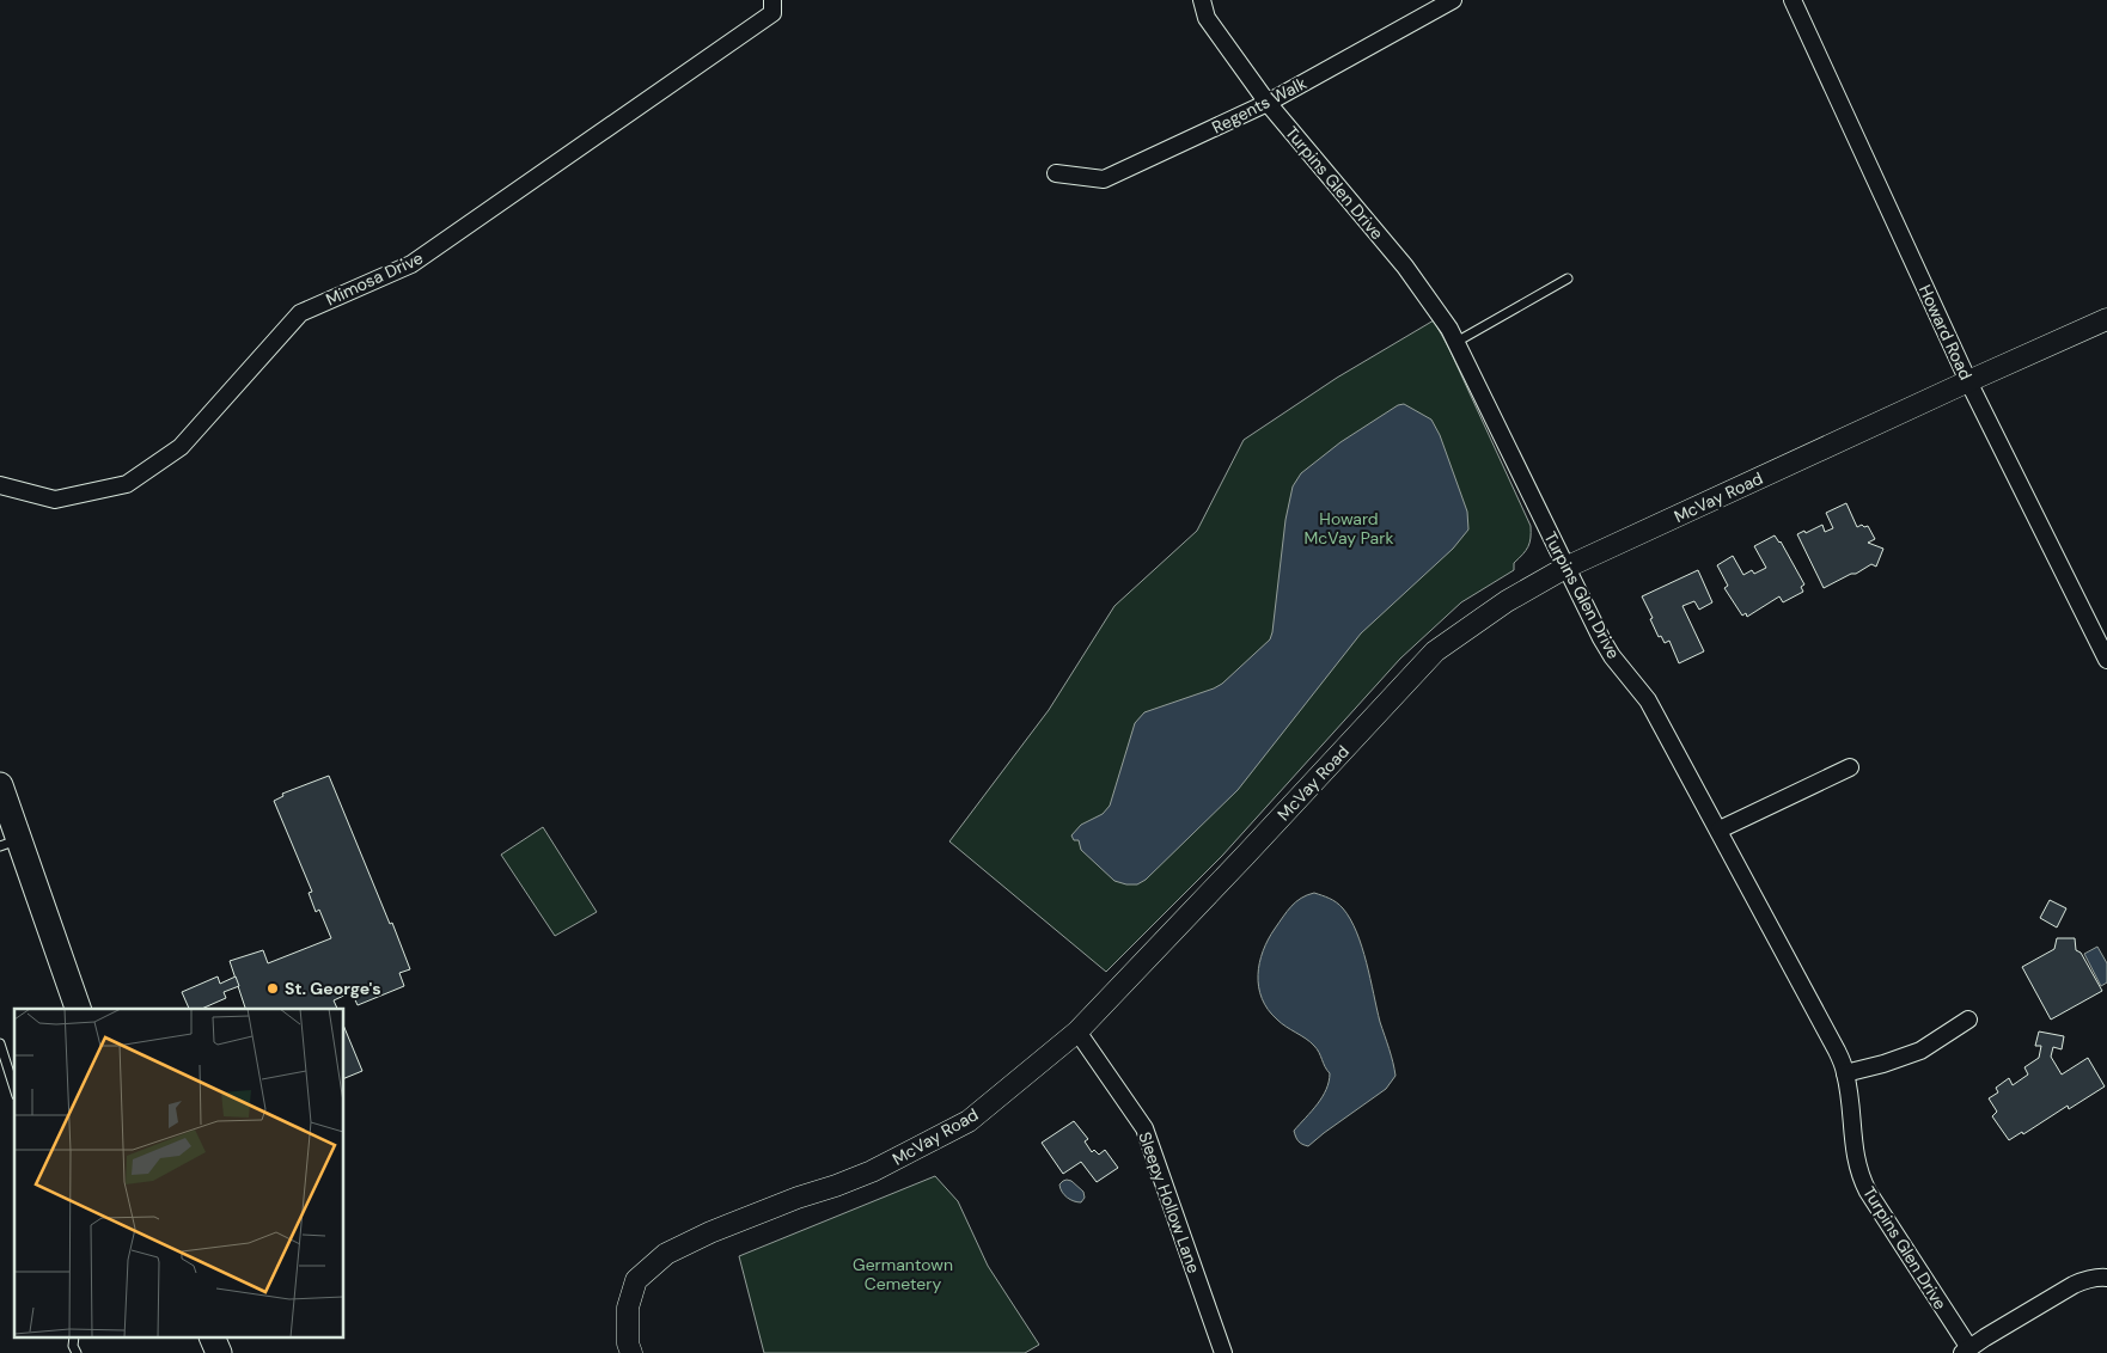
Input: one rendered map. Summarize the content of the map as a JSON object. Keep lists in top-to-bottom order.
{
  "streets": {
    "street": [
      "Regents Walk",
      "Turpins Glen Drive",
      "Mimosa Drive",
      "Howard Road",
      "McVay Road",
      "Sleepy Hollow Lane"
    ]
  },
  "crossings": [
    ["Regents Walk", "Turpins Glen Drive"],
    ["Turpins Glen Drive", "McVay Road"],
    ["Howard Road", "McVay Road"],
    ["McVay Road", "Sleepy Hollow Lane"]
  ],
  "parks": ["Howard McVay Park", "Germantown Cemetery"],
  "places": ["St. George's"]
}
